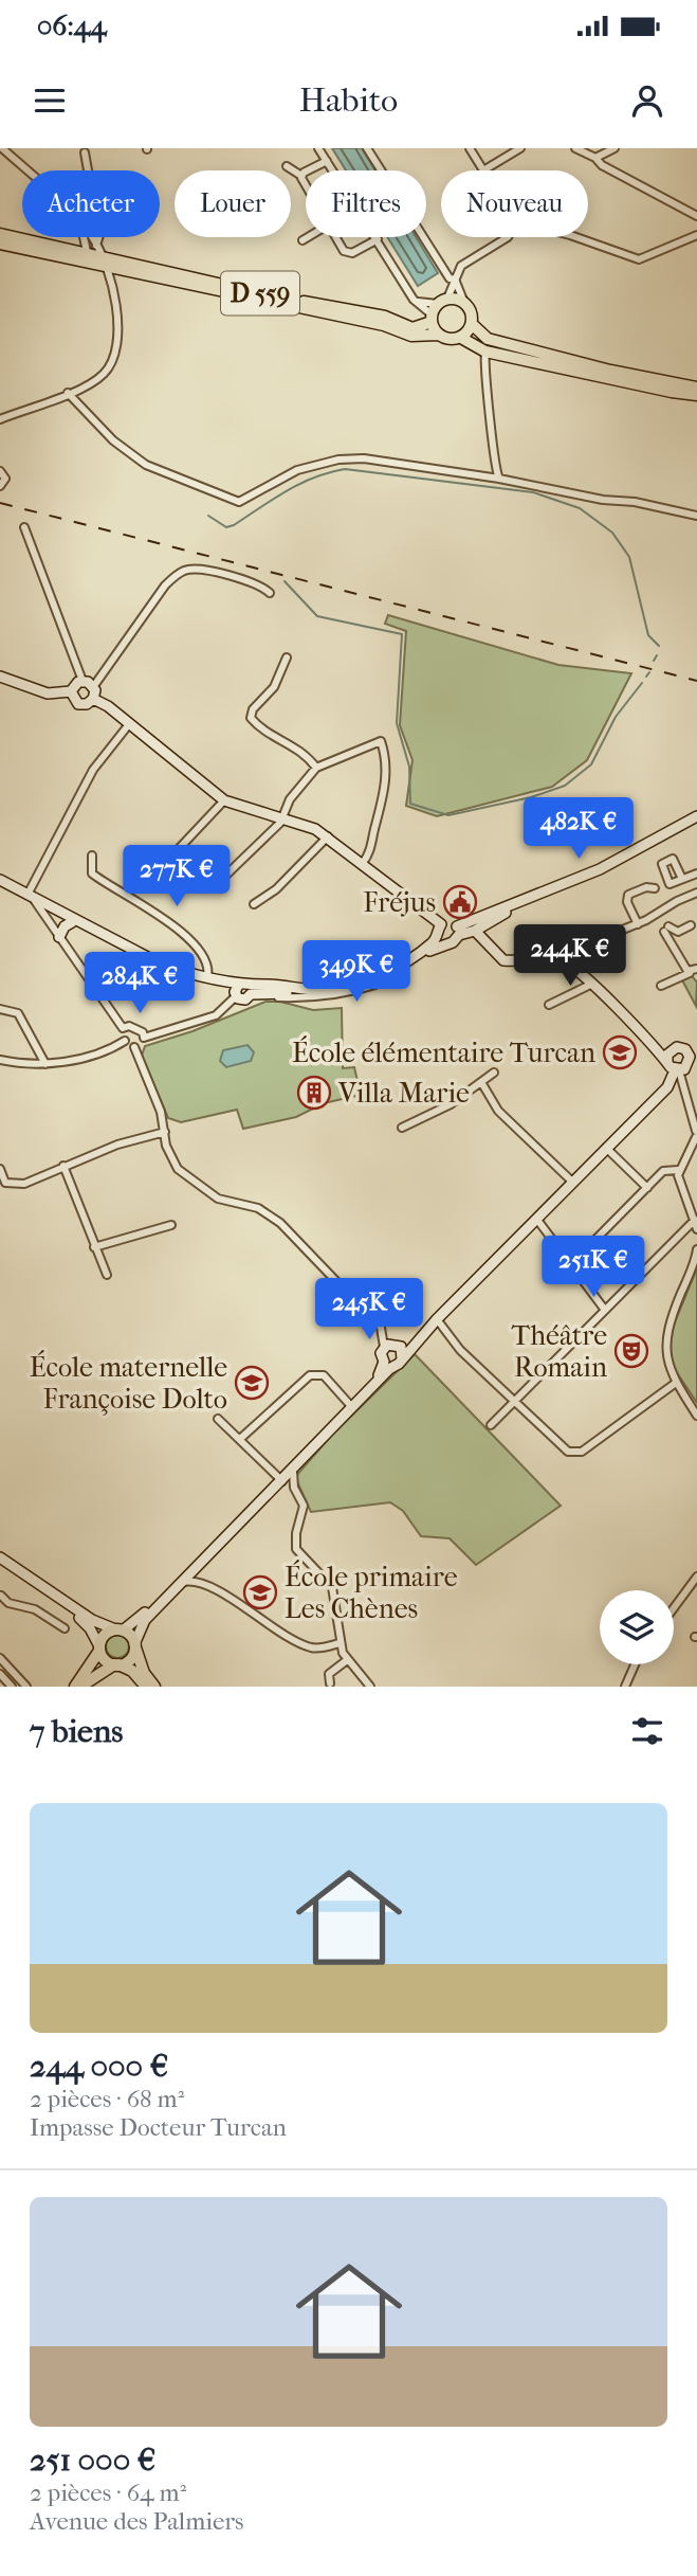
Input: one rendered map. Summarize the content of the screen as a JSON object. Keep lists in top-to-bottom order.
{
  "streets": {
    "main road": ["D 559"]
  },
  "places": {
    "public building": ["Fréjus"],
    "school or university": ["École élémentaire Turcan", "École maternelle Françoise Dolto", "École primaire Les Chènes"],
    "building": ["Villa Marie"],
    "theatre": ["Théâtre Romain"]
  },
  "page": {
    "status": "06:44",
    "header": "Habito",
    "chip": [
      "Acheter",
      "Louer",
      "Filtres",
      "Nouveau"
    ],
    "price": [
      "482K €",
      "277K €",
      "244K €",
      "349K €",
      "284K €",
      "251K €",
      "245K €"
    ],
    "heading": "7 biens",
    "list": [
      {
        "name": "244 000 €",
        "note": "2 pièces · 68 m² · Impasse Docteur Turcan"
      },
      {
        "name": "251 000 €",
        "note": "2 pièces · 64 m² · Avenue des Palmiers"
      }
    ]
  }
}
